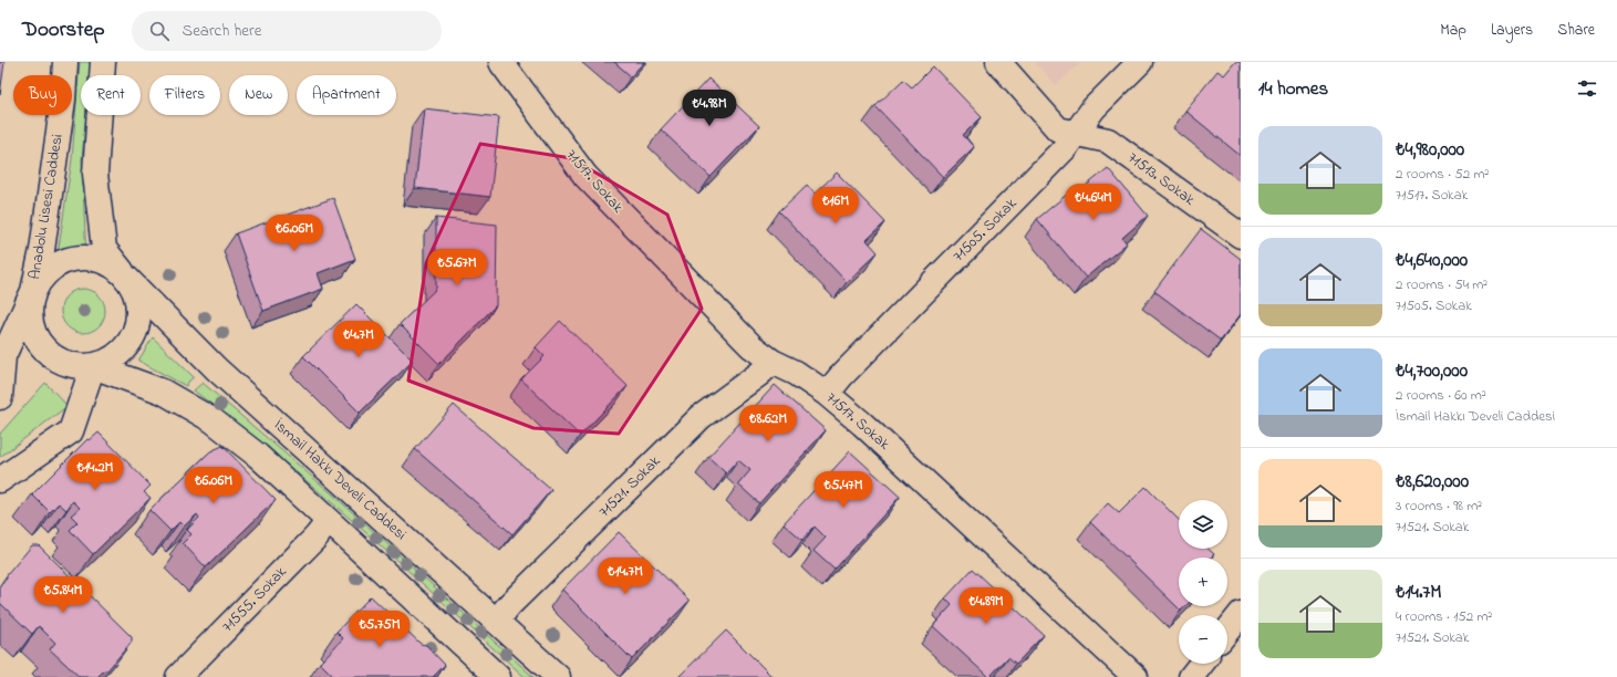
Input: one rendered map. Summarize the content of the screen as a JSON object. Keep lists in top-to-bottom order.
{
  "streets": {
    "street": [
      "71513. Sokak",
      "71517. Sokak",
      "Anadolu Lisesi Caddesi",
      "71505. Sokak",
      "İsmail Hakkı Develi Caddesi",
      "71521. Sokak",
      "71555. Sokak"
    ]
  },
  "crossings": [
    ["71513. Sokak", "71505. Sokak"],
    ["71517. Sokak", "71505. Sokak"],
    ["71517. Sokak", "71521. Sokak"],
    ["Anadolu Lisesi Caddesi", "İsmail Hakkı Develi Caddesi"],
    ["İsmail Hakkı Develi Caddesi", "71521. Sokak"]
  ],
  "page": {
    "header": "Doorstep",
    "search": "Search here",
    "nav": ["Map", "Layers", "Share"],
    "heading": "14 homes",
    "chip": [
      "Buy",
      "Rent",
      "Filters",
      "New",
      "Apartment"
    ],
    "price": [
      "₺4.98M",
      "₺4.64M",
      "₺16M",
      "₺6.06M",
      "₺5.67M",
      "₺4.7M",
      "₺8.62M",
      "₺14.2M",
      "₺6.06M",
      "₺5.47M",
      "₺14.7M",
      "₺5.84M",
      "₺4.89M",
      "₺5.75M"
    ],
    "list": [
      {
        "name": "₺4,980,000",
        "note": "2 rooms · 52 m² · 71517. Sokak"
      },
      {
        "name": "₺4,640,000",
        "note": "2 rooms · 54 m² · 71505. Sokak"
      },
      {
        "name": "₺4,700,000",
        "note": "2 rooms · 60 m² · İsmail Hakkı Develi Caddesi"
      },
      {
        "name": "₺8,620,000",
        "note": "3 rooms · 98 m² · 71521. Sokak"
      },
      {
        "name": "₺14.7M",
        "note": "4 rooms · 152 m² · 71521. Sokak"
      }
    ],
    "map_buttons": ["+", "−"]
  }
}
